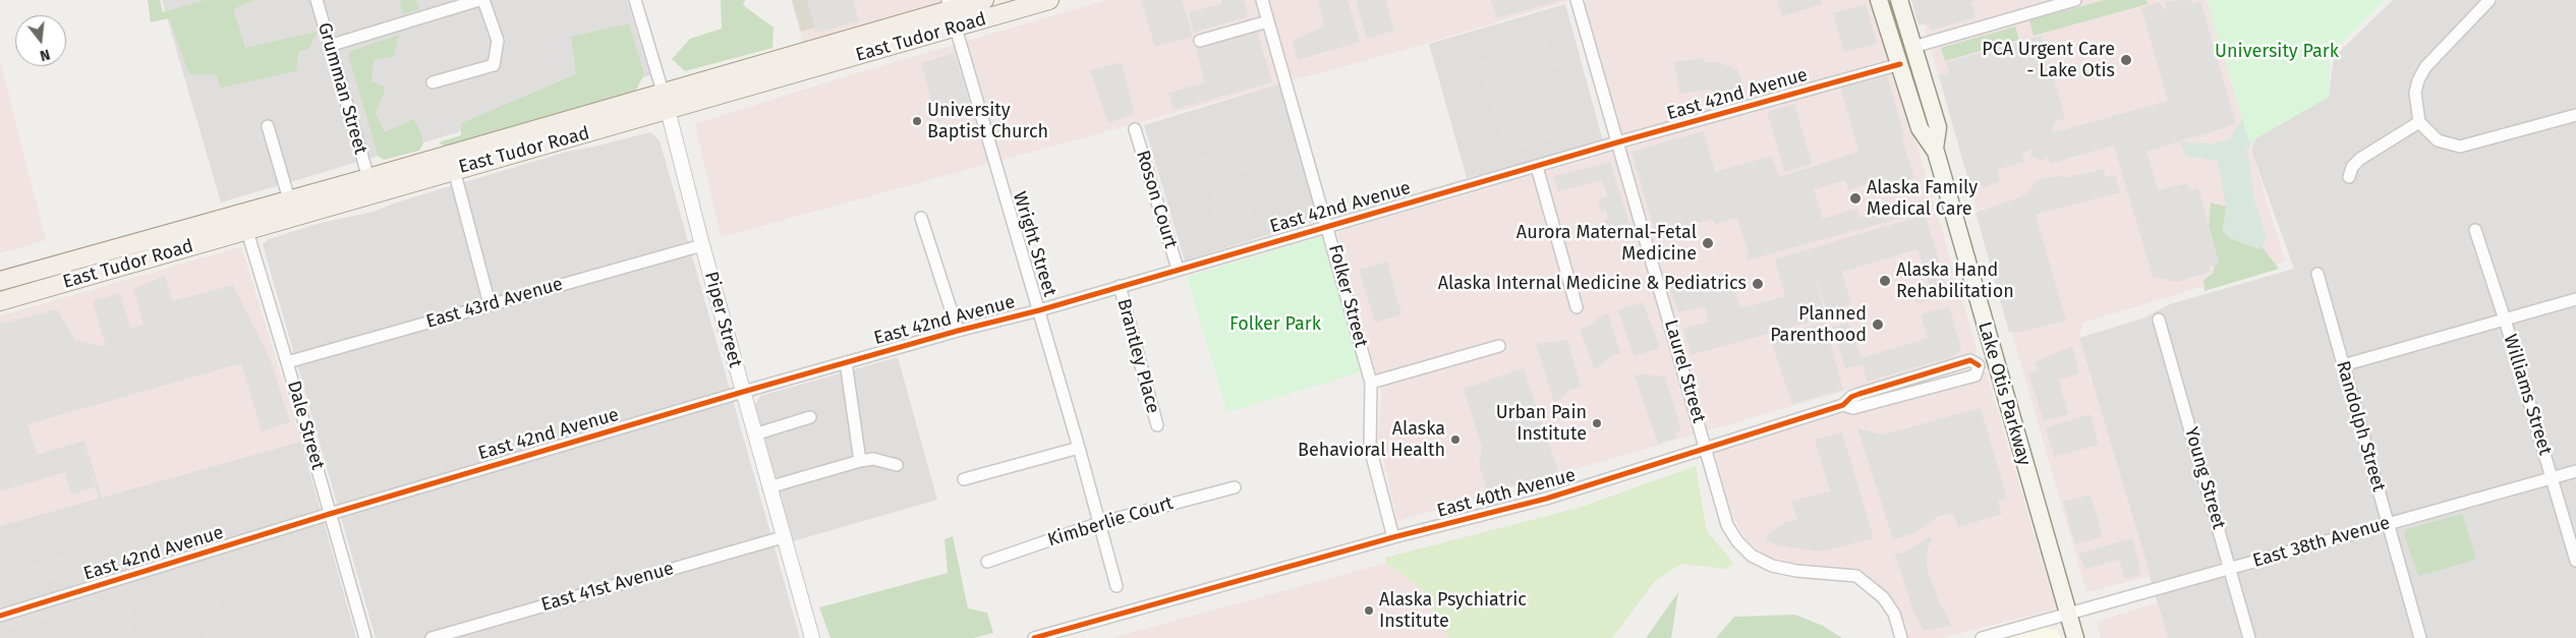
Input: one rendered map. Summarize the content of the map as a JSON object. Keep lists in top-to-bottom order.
{
  "streets": {
    "main road": ["East Tudor Road", "Lake Otis Parkway"],
    "street": [
      "Grumman Street",
      "East 42nd Avenue",
      "Roson Court",
      "Wright Street",
      "Folker Street",
      "East 43rd Avenue",
      "Piper Street",
      "Brantley Place",
      "Laurel Street",
      "Williams Street",
      "Dale Street",
      "Randolph Street",
      "Young Street",
      "East 40th Avenue",
      "Kimberlie Court",
      "East 38th Avenue",
      "East 41st Avenue"
    ]
  },
  "crossings": [
    ["East Tudor Road", "Grumman Street"],
    ["East Tudor Road", "Wright Street"],
    ["East Tudor Road", "Piper Street"],
    ["East Tudor Road", "Dale Street"],
    ["East 42nd Avenue", "Roson Court"],
    ["East 42nd Avenue", "Wright Street"],
    ["East 42nd Avenue", "Folker Street"],
    ["East 42nd Avenue", "Piper Street"],
    ["East 42nd Avenue", "Brantley Place"],
    ["East 42nd Avenue", "Laurel Street"],
    ["East 42nd Avenue", "Lake Otis Parkway"],
    ["East 42nd Avenue", "Dale Street"],
    ["Wright Street", "Kimberlie Court"],
    ["Folker Street", "East 40th Avenue"],
    ["East 43rd Avenue", "Piper Street"],
    ["East 43rd Avenue", "Dale Street"],
    ["Piper Street", "East 41st Avenue"],
    ["Laurel Street", "East 40th Avenue"],
    ["Lake Otis Parkway", "East 40th Avenue"],
    ["Lake Otis Parkway", "East 38th Avenue"],
    ["Williams Street", "East 38th Avenue"],
    ["Randolph Street", "East 38th Avenue"],
    ["Young Street", "East 38th Avenue"]
  ],
  "parks": ["University Park", "Folker Park"],
  "places": [
    "PCA Urgent Care - Lake Otis",
    "University Baptist Church",
    "Alaska Family Medical Care",
    "Aurora Maternal-Fetal Medicine",
    "Alaska Hand Rehabilitation",
    "Alaska Internal Medicine & Pediatrics",
    "Planned Parenthood",
    "Urban Pain Institute",
    "Alaska Behavioral Health",
    "Alaska Psychiatric Institute"
  ],
  "north": "bottom"
}
